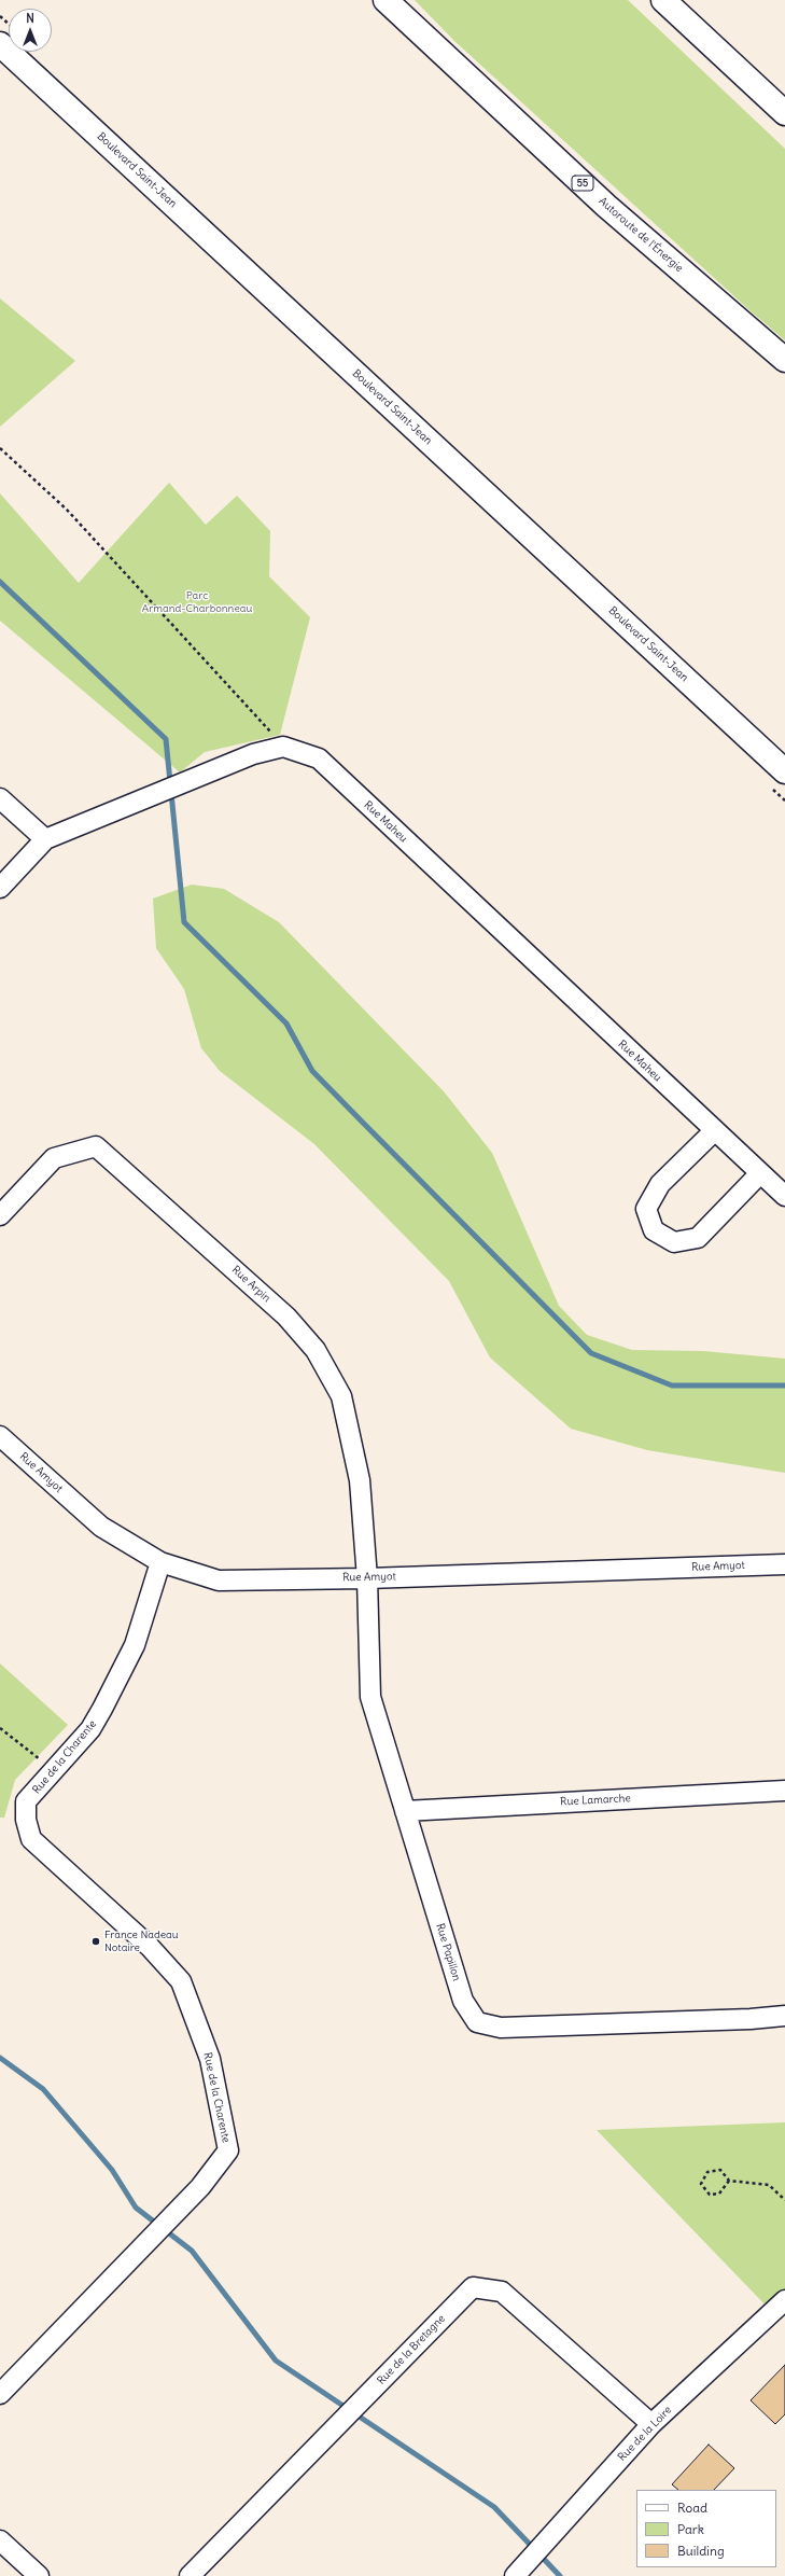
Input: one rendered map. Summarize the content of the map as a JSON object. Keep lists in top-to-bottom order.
{
  "streets": {
    "main road": ["Boulevard Saint-Jean", "55", "Autoroute de l'Énergie"],
    "street": [
      "Rue Maheu",
      "Rue Arpin",
      "Rue Amyot",
      "Rue de la Charente",
      "Rue Lamarche",
      "Rue Papillon",
      "Rue de la Bretagne",
      "Rue de la Loire"
    ]
  },
  "crossings": [
    ["Rue Arpin", "Rue Amyot"],
    ["Rue Arpin", "Rue Papillon"],
    ["Rue Amyot", "Rue de la Charente"],
    ["Rue Amyot", "Rue Papillon"],
    ["Rue Lamarche", "Rue Papillon"],
    ["Rue de la Bretagne", "Rue de la Loire"]
  ],
  "parks": ["Parc Armand-Charbonneau"],
  "places": ["France Nadeau Notaire"],
  "legend": ["Road", "Park", "Building"],
  "north": "top"
}
